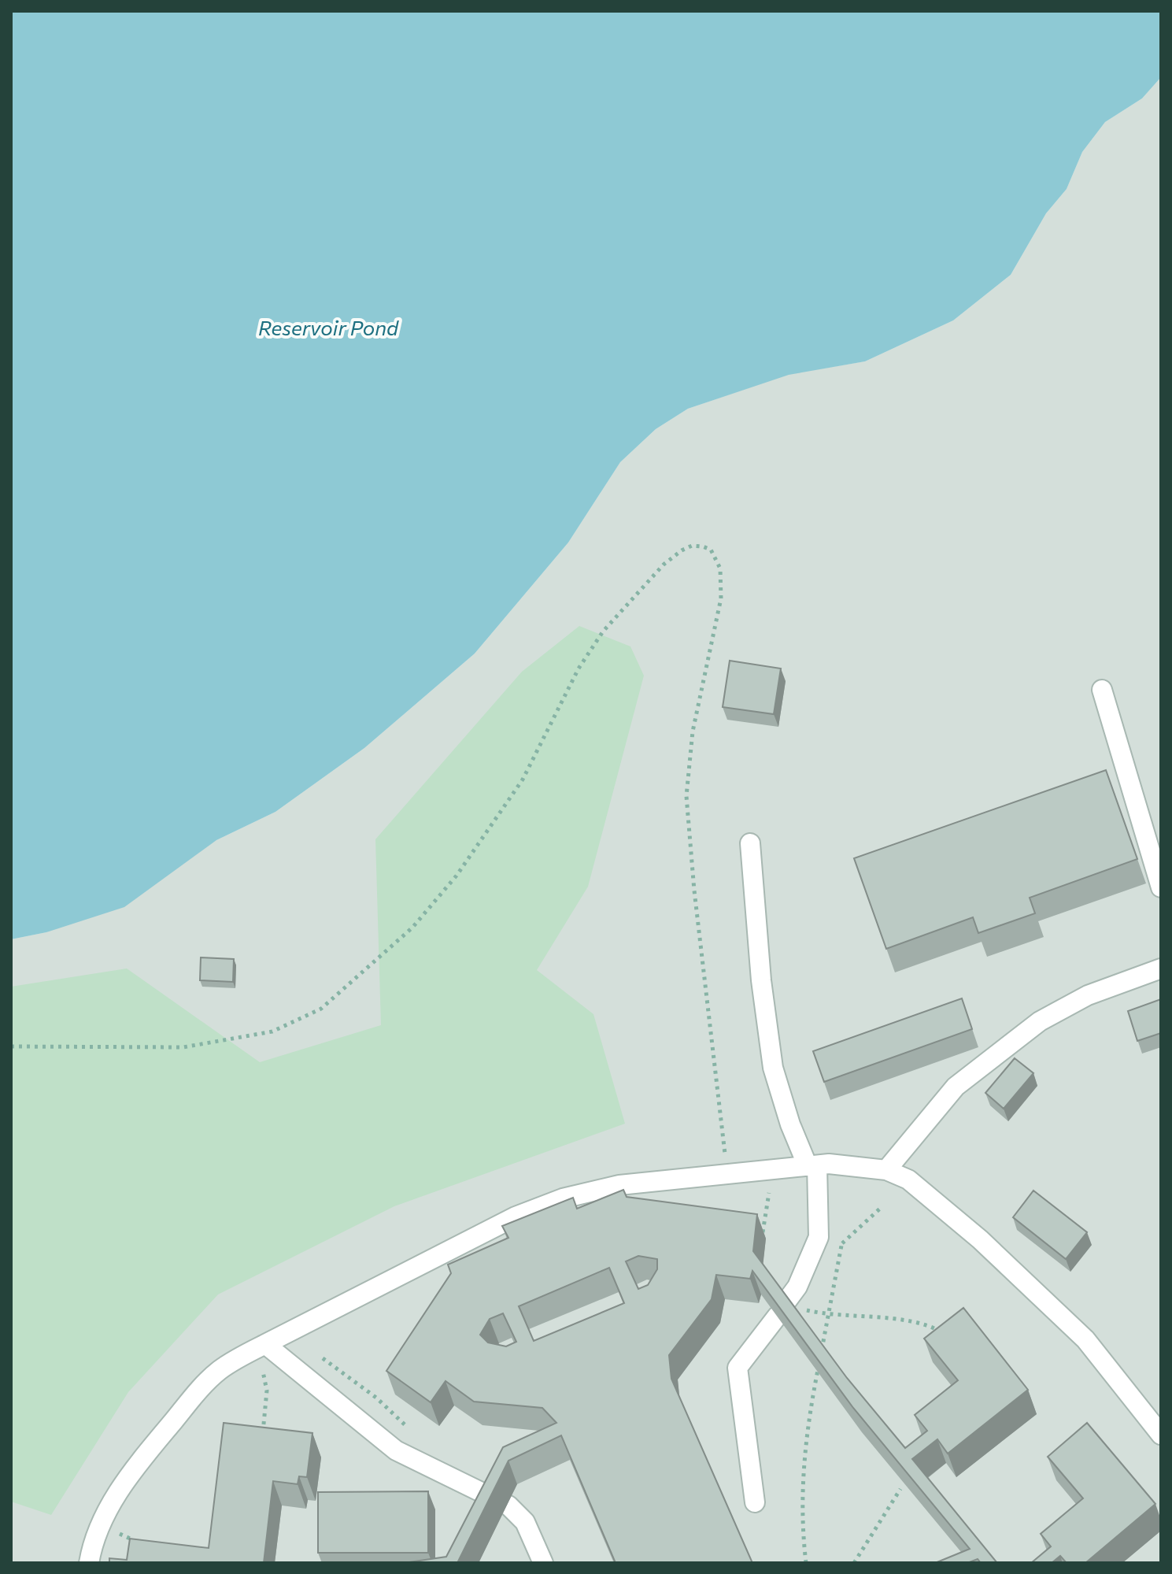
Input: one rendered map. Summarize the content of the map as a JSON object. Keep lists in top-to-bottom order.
{
  "water": ["Reservoir Pond"]
}
